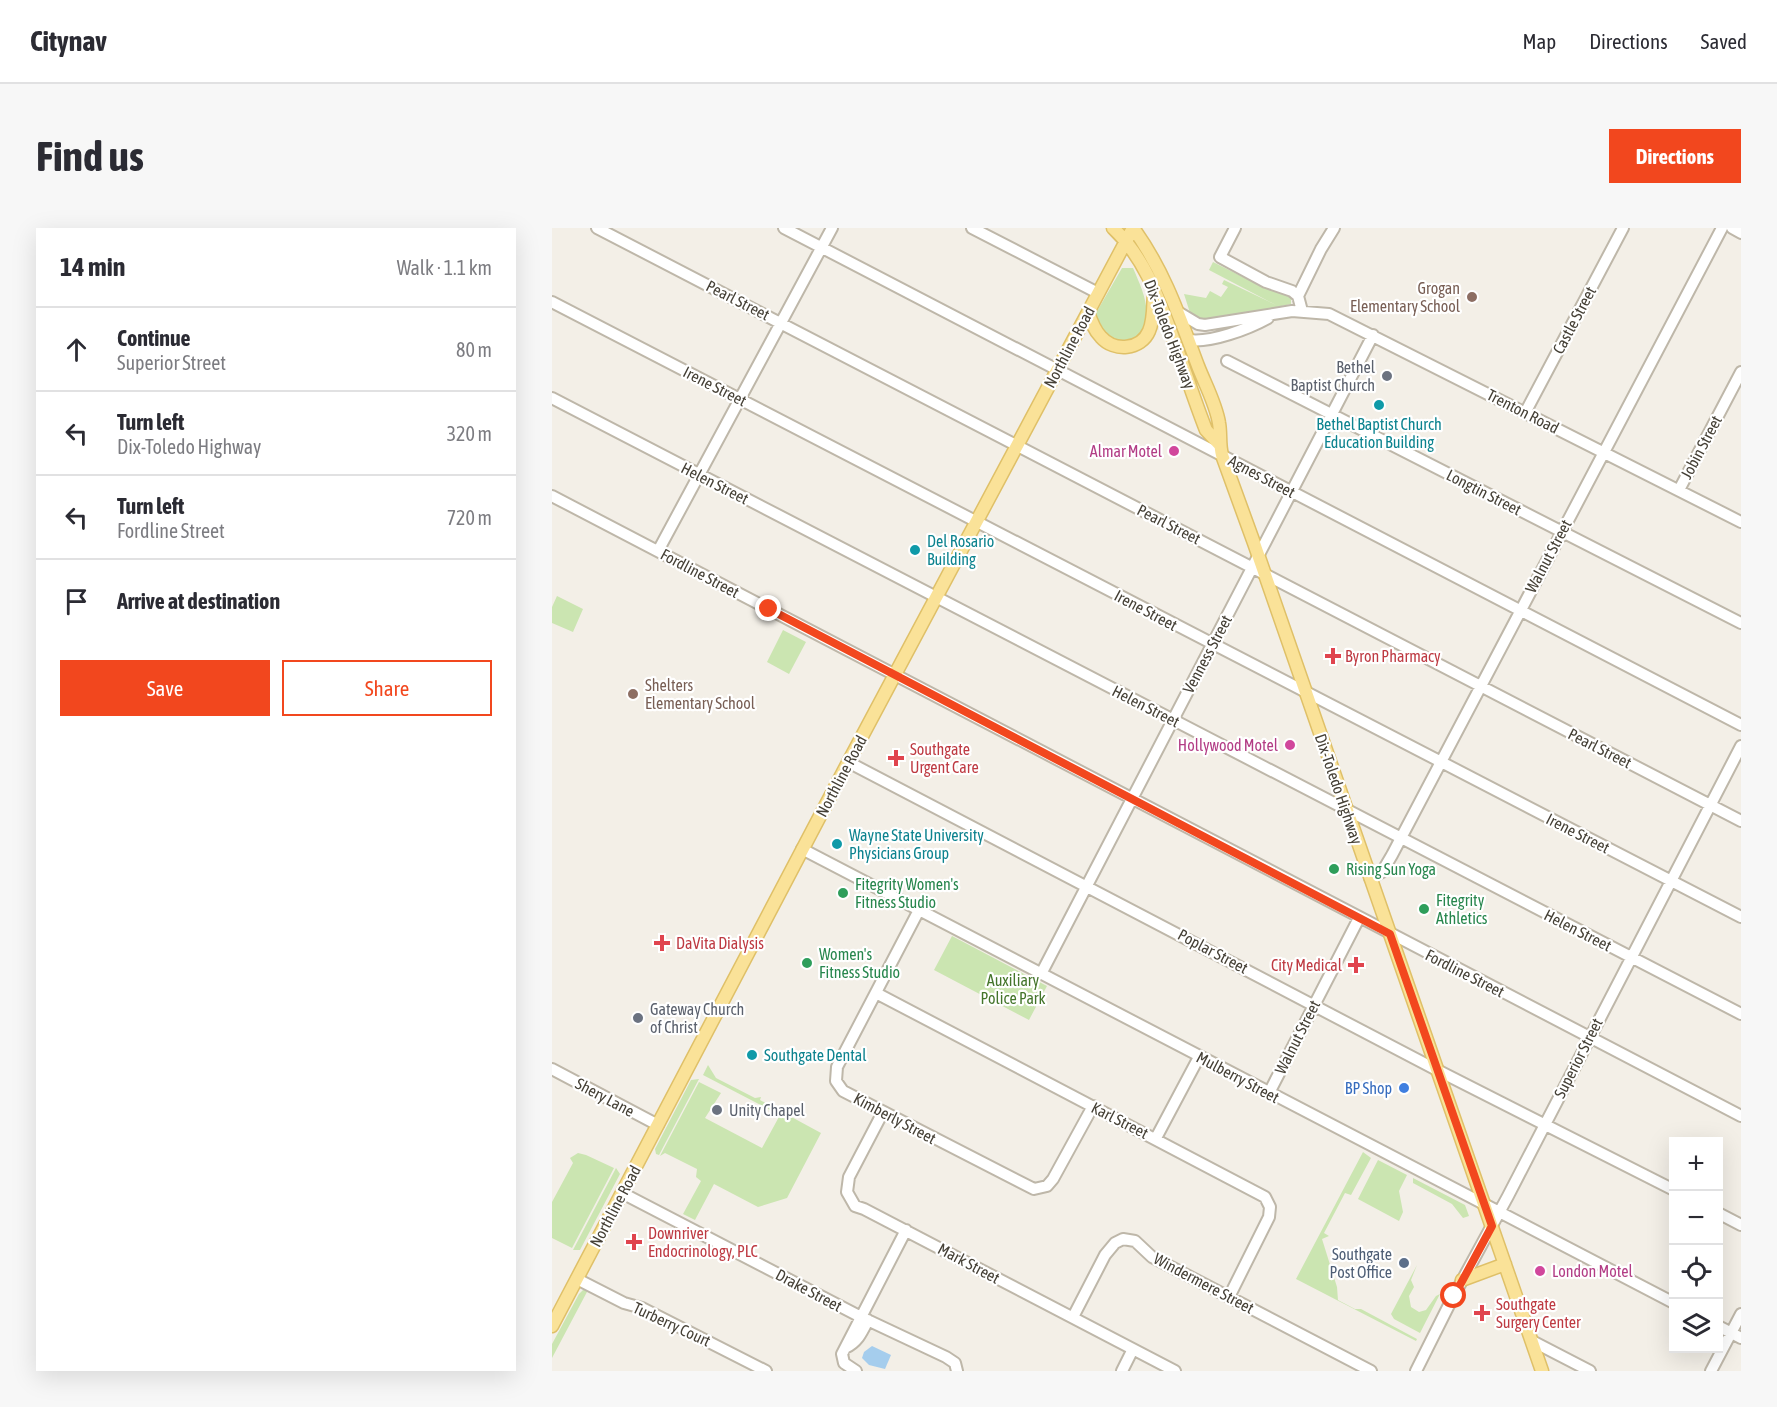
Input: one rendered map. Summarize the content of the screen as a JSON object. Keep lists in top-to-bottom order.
{
  "streets": {
    "main road": ["Dix-Toledo Highway", "Northline Road"],
    "street": [
      "Pearl Street",
      "Castle Street",
      "Irene Street",
      "Trenton Road",
      "Jobin Street",
      "Agnes Street",
      "Helen Street",
      "Longtin Street",
      "Walnut Street",
      "Fordline Street",
      "Venness Street",
      "Poplar Street",
      "Superior Street",
      "Mulberry Street",
      "Shery Lane",
      "Kimberly Street",
      "Karl Street",
      "Mark Street",
      "Windermere Street",
      "Drake Street",
      "Turberry Court"
    ]
  },
  "crossings": [
    ["Pearl Street", "Dix-Toledo Highway"],
    ["Pearl Street", "Northline Road"],
    ["Pearl Street", "Walnut Street"],
    ["Pearl Street", "Venness Street"],
    ["Pearl Street", "Superior Street"],
    ["Castle Street", "Trenton Road"],
    ["Dix-Toledo Highway", "Northline Road"],
    ["Dix-Toledo Highway", "Irene Street"],
    ["Dix-Toledo Highway", "Trenton Road"],
    ["Dix-Toledo Highway", "Agnes Street"],
    ["Dix-Toledo Highway", "Helen Street"],
    ["Dix-Toledo Highway", "Walnut Street"],
    ["Dix-Toledo Highway", "Fordline Street"],
    ["Dix-Toledo Highway", "Venness Street"],
    ["Dix-Toledo Highway", "Poplar Street"],
    ["Dix-Toledo Highway", "Superior Street"],
    ["Dix-Toledo Highway", "Mulberry Street"],
    ["Northline Road", "Irene Street"],
    ["Northline Road", "Agnes Street"],
    ["Northline Road", "Helen Street"],
    ["Northline Road", "Fordline Street"],
    ["Northline Road", "Poplar Street"],
    ["Northline Road", "Mulberry Street"],
    ["Northline Road", "Shery Lane"],
    ["Northline Road", "Drake Street"],
    ["Northline Road", "Turberry Court"],
    ["Irene Street", "Walnut Street"],
    ["Irene Street", "Venness Street"],
    ["Irene Street", "Superior Street"],
    ["Trenton Road", "Jobin Street"],
    ["Trenton Road", "Walnut Street"],
    ["Trenton Road", "Venness Street"],
    ["Agnes Street", "Walnut Street"],
    ["Agnes Street", "Venness Street"],
    ["Helen Street", "Walnut Street"],
    ["Helen Street", "Venness Street"],
    ["Helen Street", "Superior Street"],
    ["Longtin Street", "Walnut Street"],
    ["Longtin Street", "Venness Street"],
    ["Walnut Street", "Fordline Street"],
    ["Walnut Street", "Poplar Street"],
    ["Walnut Street", "Mulberry Street"],
    ["Fordline Street", "Venness Street"],
    ["Fordline Street", "Superior Street"],
    ["Venness Street", "Poplar Street"],
    ["Venness Street", "Mulberry Street"],
    ["Poplar Street", "Superior Street"],
    ["Superior Street", "Mulberry Street"],
    ["Mulberry Street", "Kimberly Street"],
    ["Kimberly Street", "Karl Street"],
    ["Kimberly Street", "Mark Street"],
    ["Karl Street", "Windermere Street"],
    ["Mark Street", "Windermere Street"]
  ],
  "parks": ["Auxiliary Police Park"],
  "places": {
    "other": [
      "Grogan Elementary School",
      "Bethel Baptist Church",
      "Bethel Baptist Church Education Building",
      "Almar Motel",
      "Del Rosario Building",
      "Shelters Elementary School",
      "Hollywood Motel",
      "Wayne State University Physicians Group",
      "Rising Sun Yoga",
      "Fitegrity Women's Fitness Studio",
      "Fitegrity Athletics",
      "Women's Fitness Studio",
      "Gateway Church of Christ",
      "Southgate Dental",
      "BP Shop",
      "Unity Chapel",
      "Southgate Post Office",
      "London Motel"
    ],
    "health": [
      "Byron Pharmacy",
      "Southgate Urgent Care",
      "DaVita Dialysis",
      "City Medical",
      "Downriver Endocrinology, PLC",
      "Southgate Surgery Center"
    ]
  },
  "page": {
    "header": "Citynav",
    "nav": ["Map", "Directions", "Saved"],
    "buttons": [
      "Directions",
      ["Save", "Share"]
    ],
    "title": "Find us",
    "heading": ["14 min", "Walk · 1.1 km"],
    "list": [
      ["Continue", "Superior Street", "80 m"],
      ["Turn left", "Dix-Toledo Highway", "320 m"],
      ["Turn left", "Fordline Street", "720 m"],
      "Arrive at destination"
    ],
    "map_buttons": ["+", "−"]
  }
}
